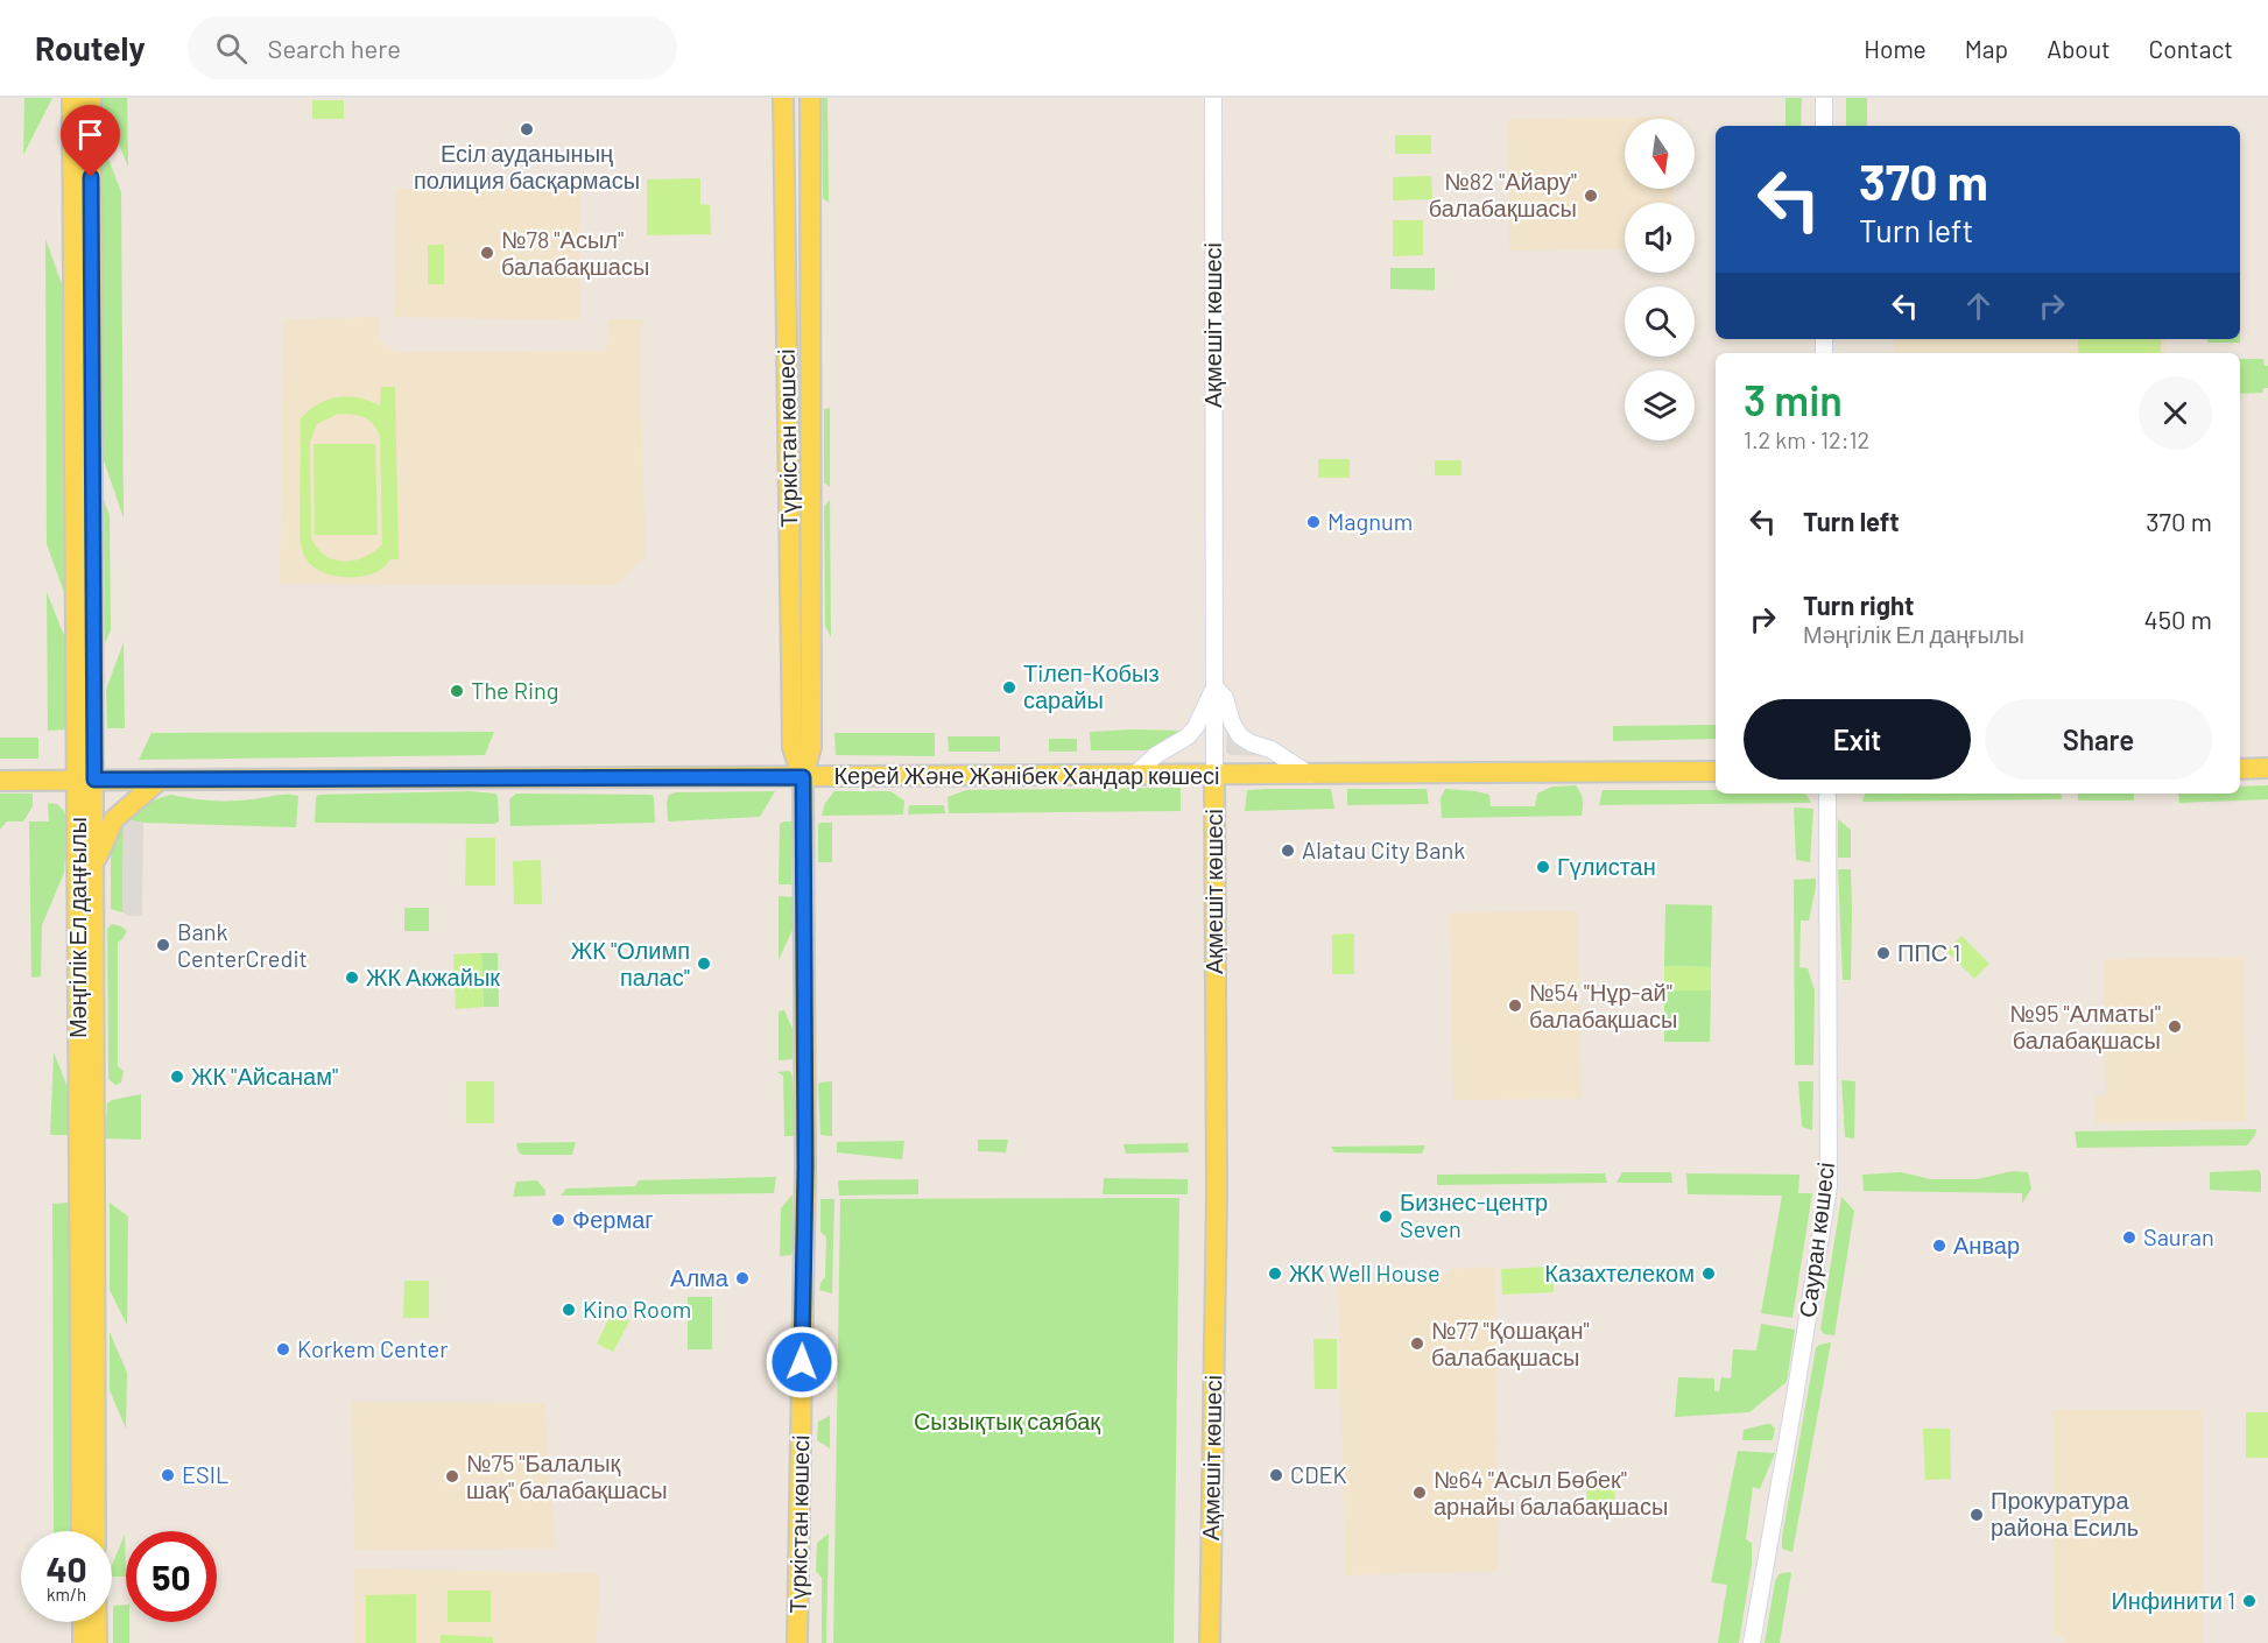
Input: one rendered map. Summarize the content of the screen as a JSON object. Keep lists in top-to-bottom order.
{
  "streets": {
    "main road": [
      "Ақмешіт көшесі",
      "Түркістан көшесі",
      "Керей Және Жәнібек Хандар көшесі",
      "Мәңгілік Ел даңғылы"
    ],
    "street": ["Сауран көшесі"]
  },
  "crossings": [
    ["Ақмешіт көшесі", "Керей Және Жәнібек Хандар көшесі"],
    ["Түркістан көшесі", "Керей Және Жәнібек Хандар көшесі"],
    ["Керей Және Жәнібек Хандар көшесі", "Мәңгілік Ел даңғылы"]
  ],
  "parks": ["Сызықтық саябақ"],
  "places": [
    "Есіл ауданының полиция басқармасы",
    "№82 \"Айару\" балабақшасы",
    "№78 \"Асыл\" балабақшасы",
    "Magnum",
    "Тiлеп-Кобыз сарайы",
    "The Ring",
    "Alatau City Bank",
    "Гүлистан",
    "Bank CenterCredit",
    "ППС 1",
    "ЖК \"Олимп палас\"",
    "ЖК Акжайык",
    "№54 \"Нұр-ай\" балабақшасы",
    "№95 \"Алматы\" балабақшасы",
    "ЖК \"Айсанам\"",
    "Бизнес-центр Seven",
    "Фермаг",
    "Sauran",
    "Анвар",
    "ЖК Well House",
    "Казахтелеком",
    "Алма",
    "Kino Room",
    "№77 \"Қошақан\" балабақшасы",
    "Korkem Center",
    "ESIL",
    "CDEK",
    "№75 \"Балалық шақ\" балабақшасы",
    "№64 \"Асыл Бөбек\" арнайы балабақшасы",
    "Прокуратура района Есиль",
    "Инфинити 1"
  ],
  "north": "bottom",
  "page": {
    "header": "Routely",
    "search": "Search here",
    "nav": [
      "Home",
      "Map",
      "About",
      "Contact"
    ],
    "turn": ["370 m", "Turn left"],
    "heading": ["3 min", "1.2 km · 12:12"],
    "list": [
      {
        "name": "Turn left",
        "value": "370 m"
      },
      {
        "name": "Turn right",
        "note": "Мәңгілік Ел даңғылы",
        "value": "450 m"
      }
    ],
    "buttons": ["Exit", "Share"],
    "speed": "40 km/h",
    "limit": "50"
  }
}
